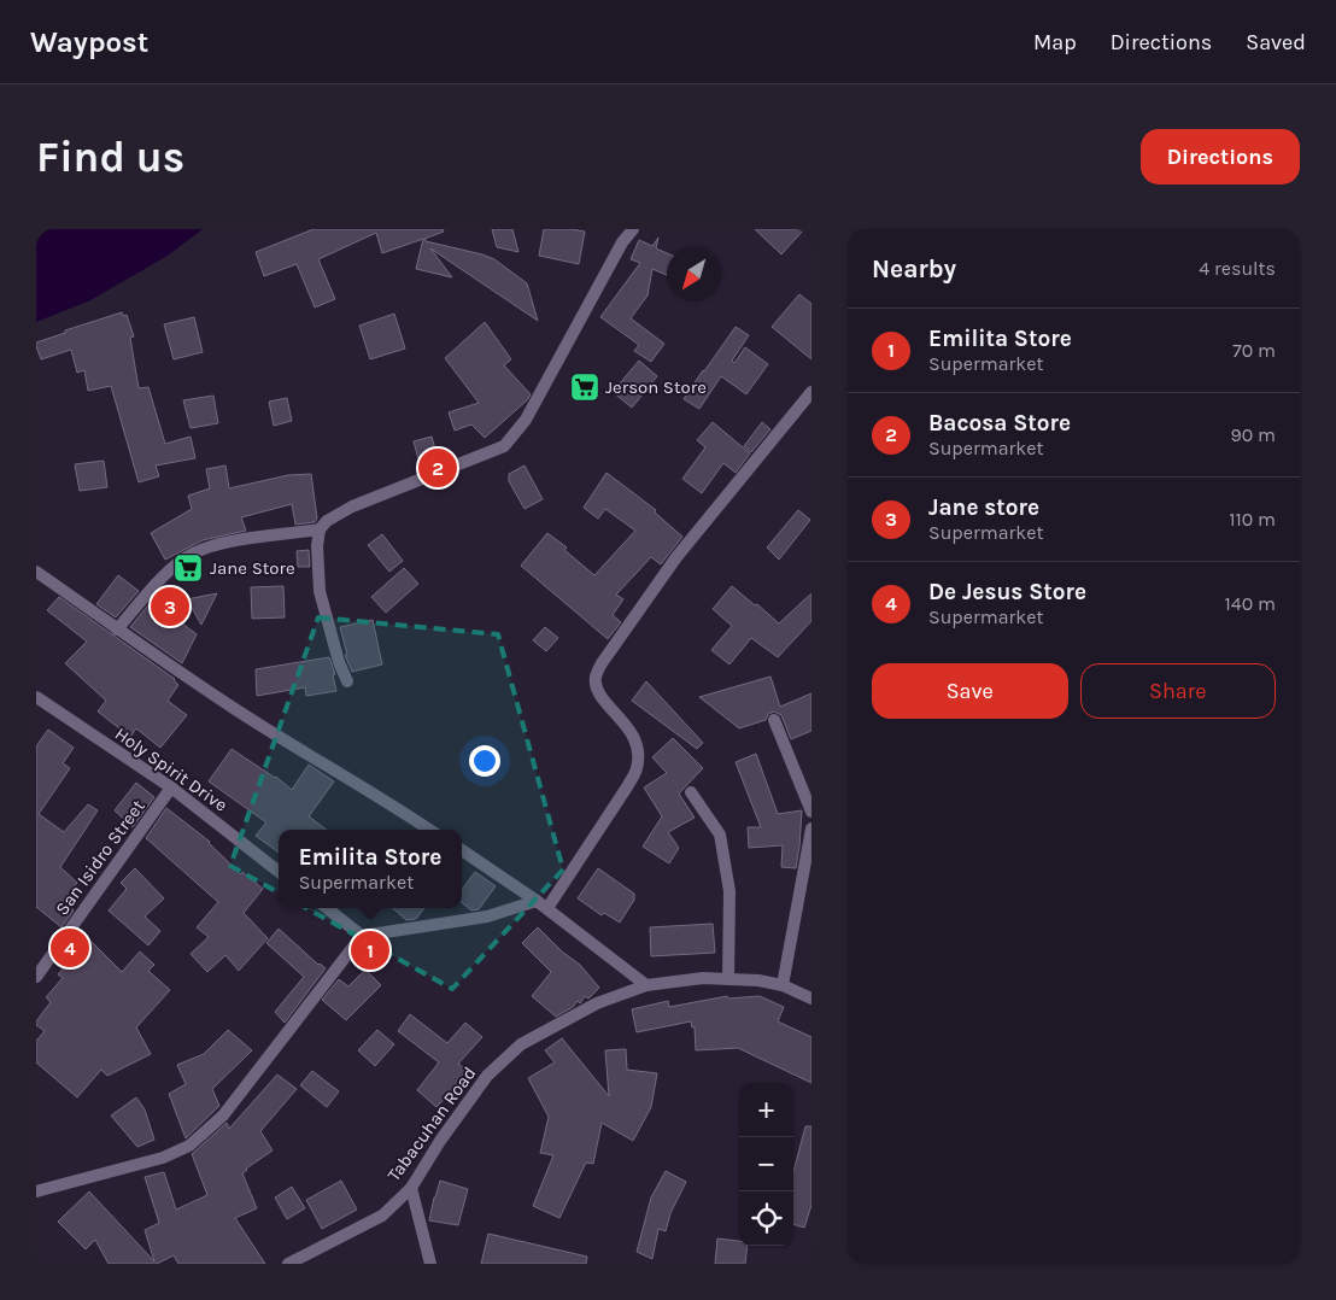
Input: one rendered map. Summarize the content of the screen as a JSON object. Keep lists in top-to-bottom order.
{
  "streets": {
    "street": ["Holy Spirit Drive", "San Isidro Street", "Tabacuhan Road"]
  },
  "crossings": [
    ["Holy Spirit Drive", "San Isidro Street"]
  ],
  "places": {
    "supermarket": ["Jerson Store", "Jane Store"]
  },
  "north": "bottom left",
  "page": {
    "header": "Waypost",
    "nav": ["Map", "Directions", "Saved"],
    "buttons": [
      "Directions",
      ["Save", "Share"]
    ],
    "title": "Find us",
    "heading": ["Nearby", "4 results"],
    "list": [
      {
        "mark": "1",
        "name": "Emilita Store",
        "note": "Supermarket",
        "value": "70 m"
      },
      {
        "mark": "2",
        "name": "Bacosa Store",
        "note": "Supermarket",
        "value": "90 m"
      },
      {
        "mark": "3",
        "name": "Jane store",
        "note": "Supermarket",
        "value": "110 m"
      },
      {
        "mark": "4",
        "name": "De Jesus Store",
        "note": "Supermarket",
        "value": "140 m"
      }
    ],
    "pins": [
      "2",
      "3",
      "4",
      "1"
    ],
    "popup": ["Emilita Store", "Supermarket"],
    "map_buttons": ["+", "−"]
  }
}
